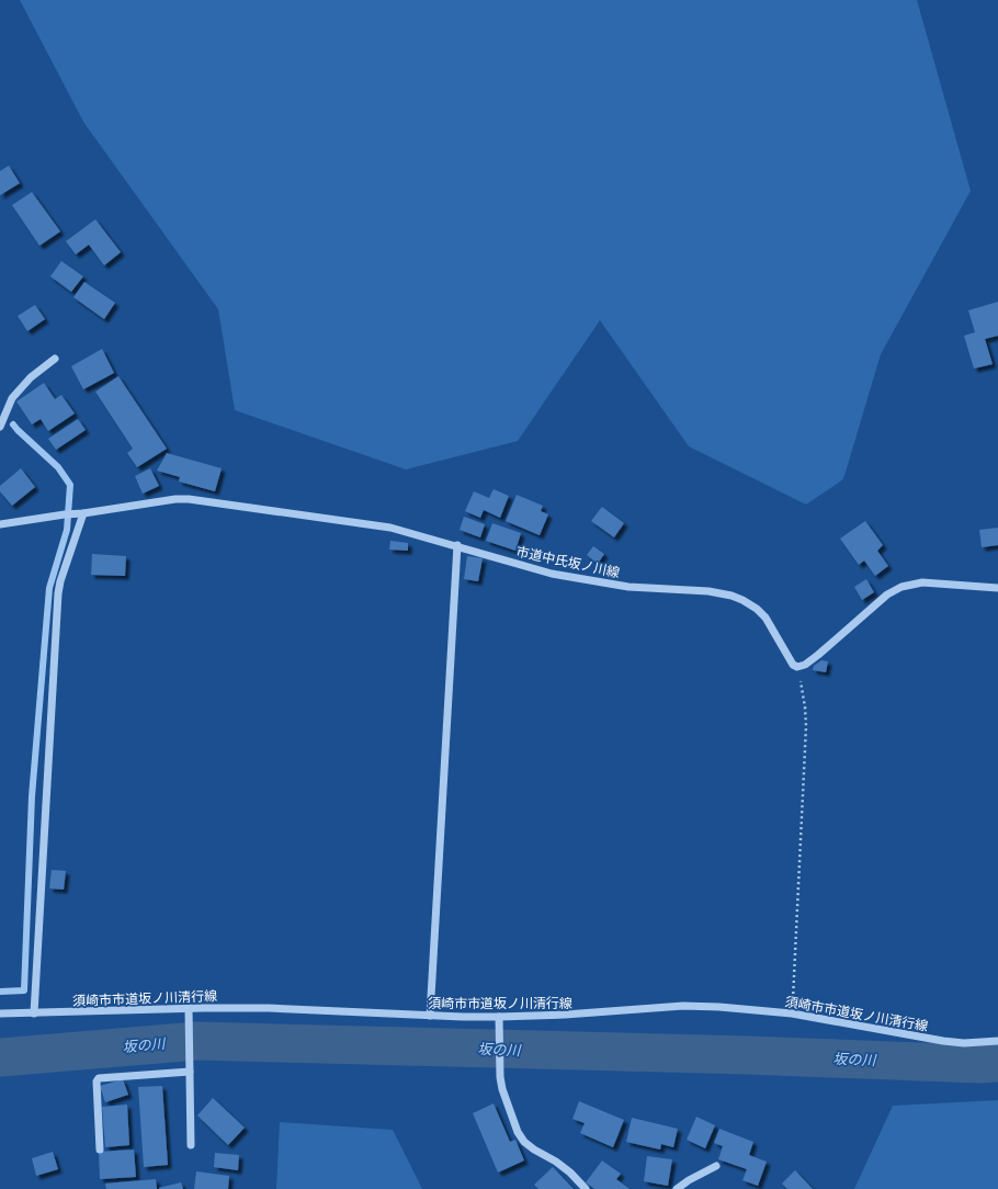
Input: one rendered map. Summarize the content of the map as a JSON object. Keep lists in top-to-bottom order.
{
  "streets": {
    "street": ["市道中氏坂ノ川線", "須崎市市道坂ノ川清行線"]
  },
  "water": ["坂の川"]
}
